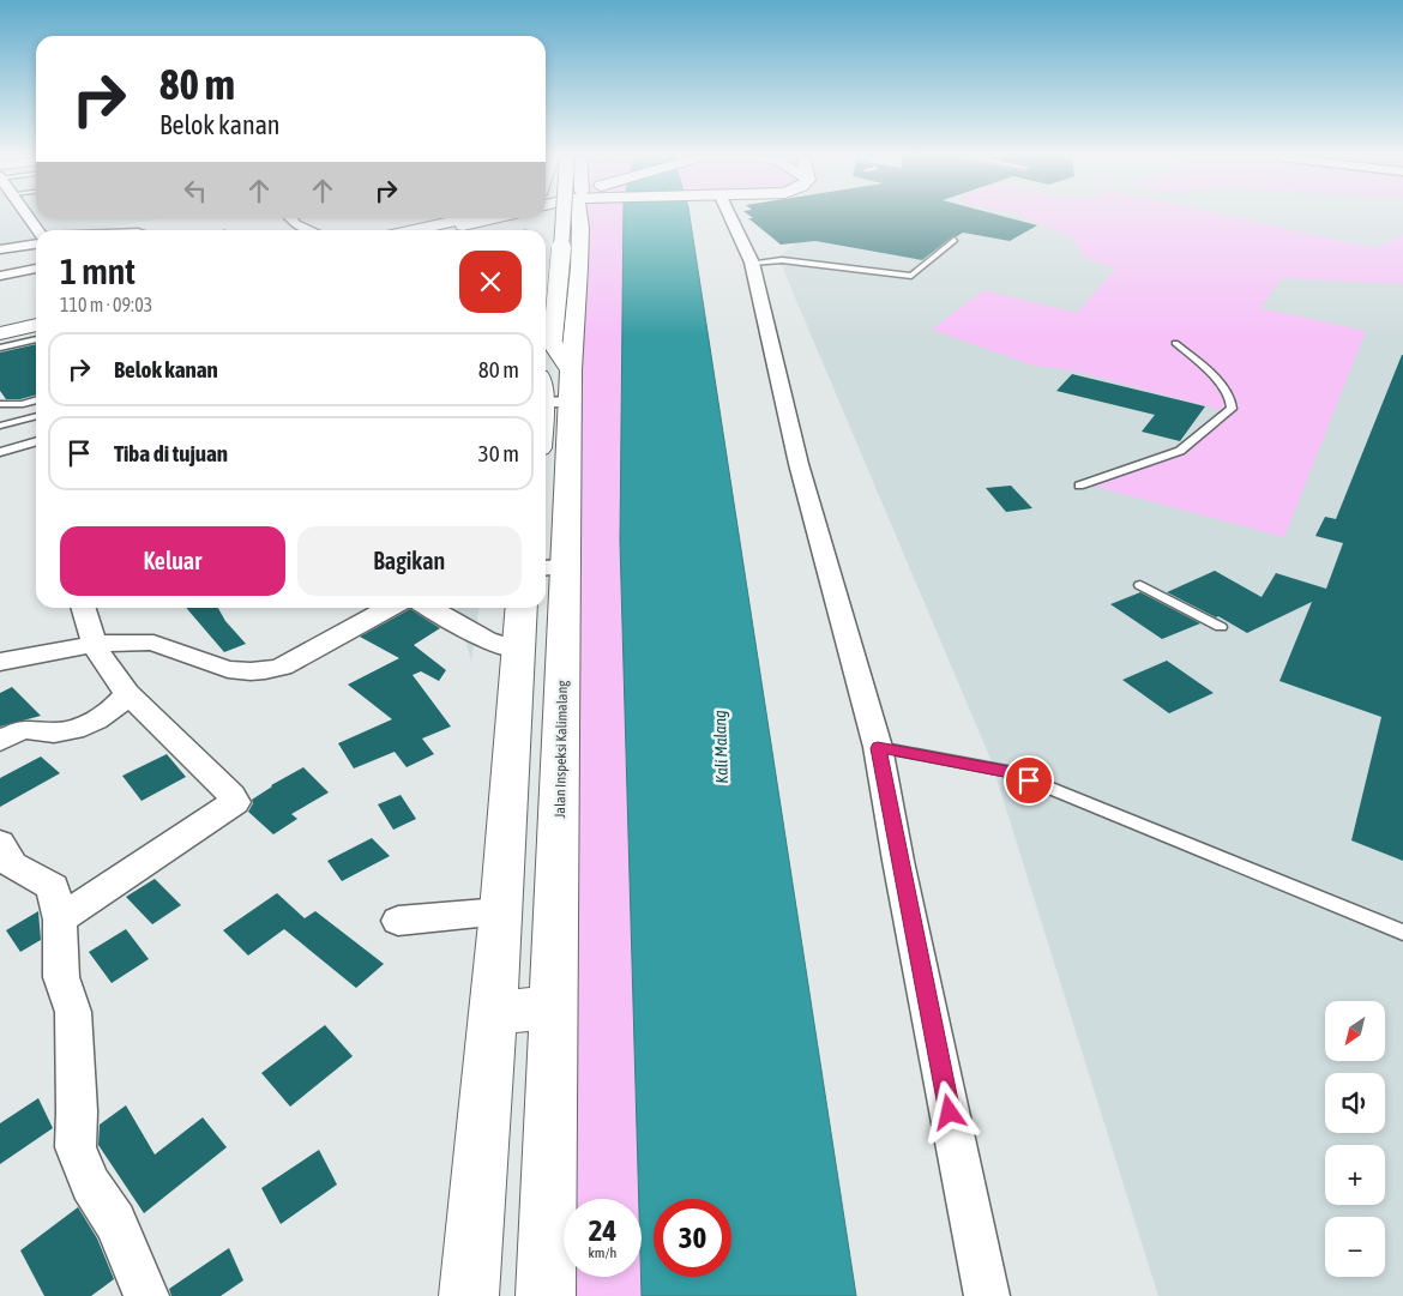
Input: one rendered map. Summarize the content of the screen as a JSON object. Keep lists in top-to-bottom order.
{
  "streets": {
    "main road": ["Jalan Inspeksi Kalimalang"]
  },
  "water": ["Kali Malang"],
  "north": "bottom left",
  "page": {
    "turn": ["80 m", "Belok kanan"],
    "heading": ["1 mnt", "110 m · 09:03"],
    "list": [
      {
        "name": "Belok kanan",
        "value": "80 m"
      },
      {
        "name": "Tiba di tujuan",
        "value": "30 m"
      }
    ],
    "buttons": ["Keluar", "Bagikan"],
    "map_buttons": ["+", "−"],
    "speed": "24 km/h",
    "limit": "30"
  }
}
